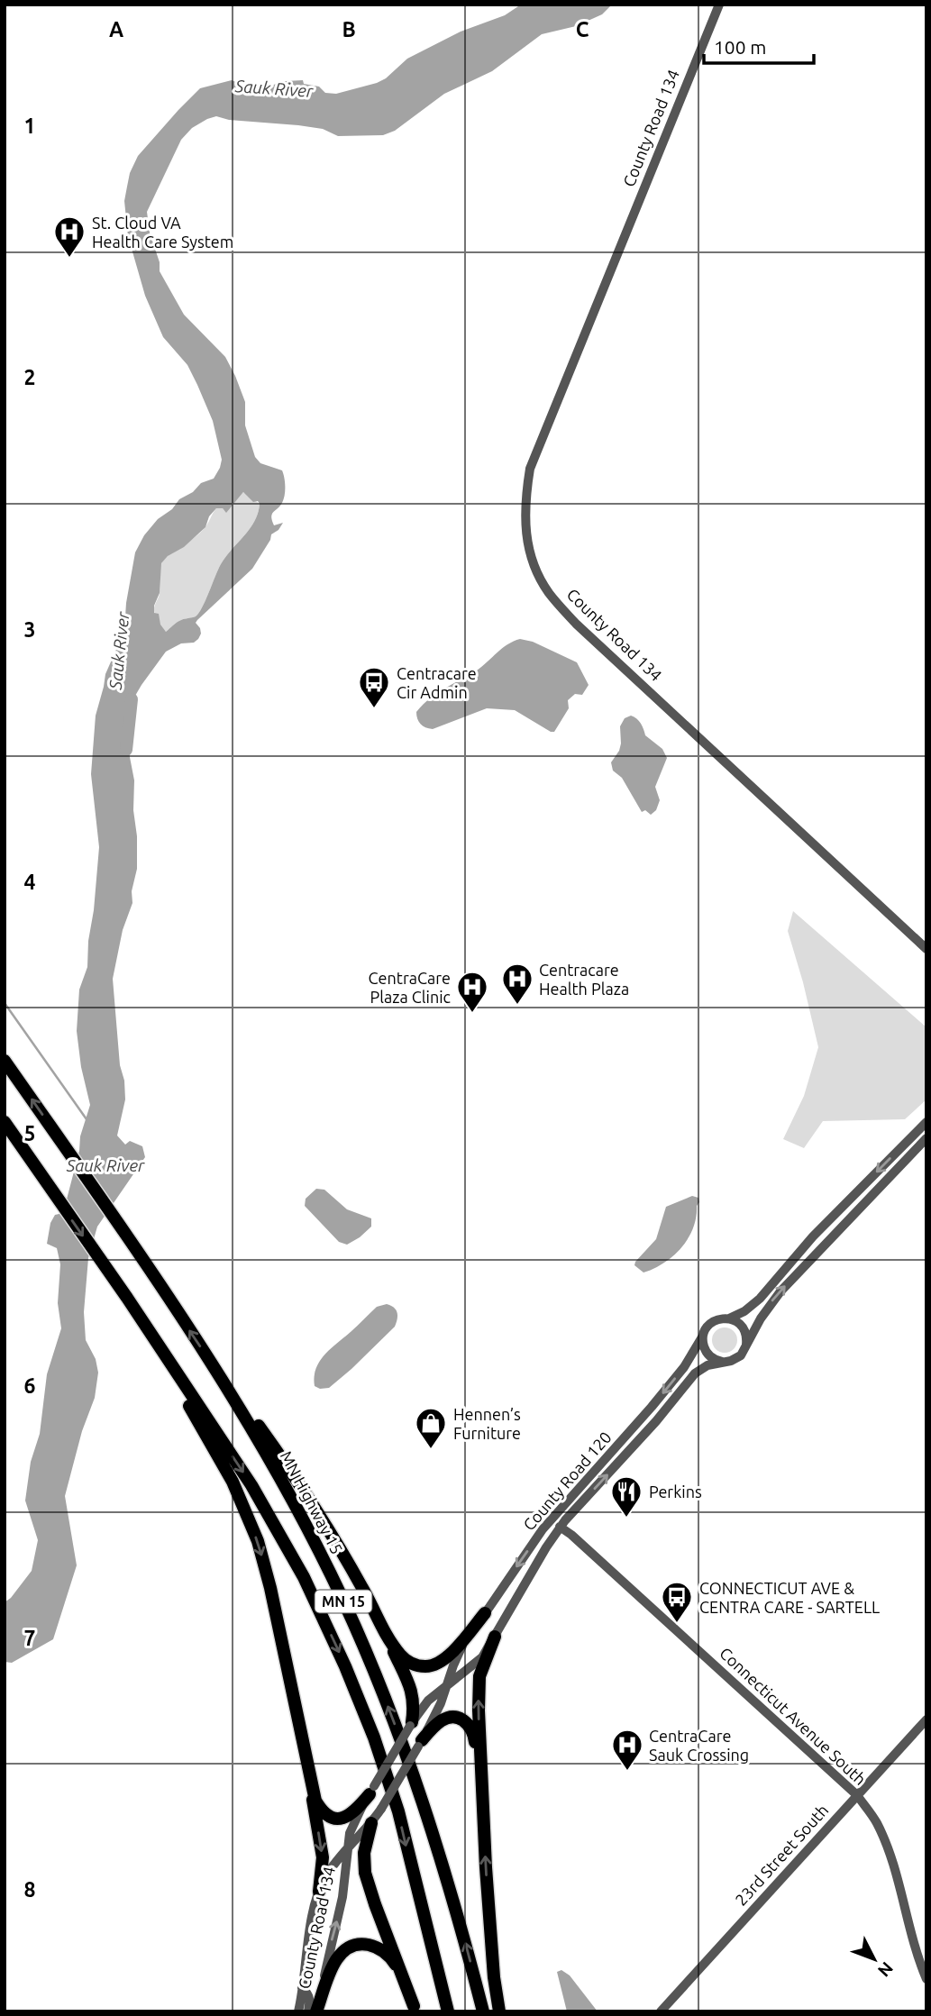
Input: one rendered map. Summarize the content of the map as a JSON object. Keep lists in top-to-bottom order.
{
  "streets": {
    "highway": ["MN Highway 15", "MN 15"],
    "street": [
      "County Road 134",
      "County Road 120",
      "Connecticut Avenue South",
      "23rd Street South"
    ]
  },
  "crossings": [
    ["County Road 134", "County Road 120"],
    ["County Road 120", "Connecticut Avenue South"],
    ["Connecticut Avenue South", "23rd Street South"]
  ],
  "water": ["Sauk River"],
  "places": {
    "hospital": [
      "St. Cloud VA Health Care System",
      "Centracare Health Plaza",
      "CentraCare Plaza Clinic",
      "CentraCare Sauk Crossing"
    ],
    "bus stop": ["Centracare Cir Admin", "CONNECTICUT AVE & CENTRA CARE - SARTELL"],
    "shop": ["Hennen’s Furniture"],
    "restaurant": ["Perkins"]
  },
  "scale_bar": "100 m",
  "north": "bottom right",
  "grid": {
    "columns": ["A", "B", "C"],
    "rows": [
      "1",
      "2",
      "3",
      "4",
      "5",
      "6",
      "7",
      "8"
    ]
  }
}
